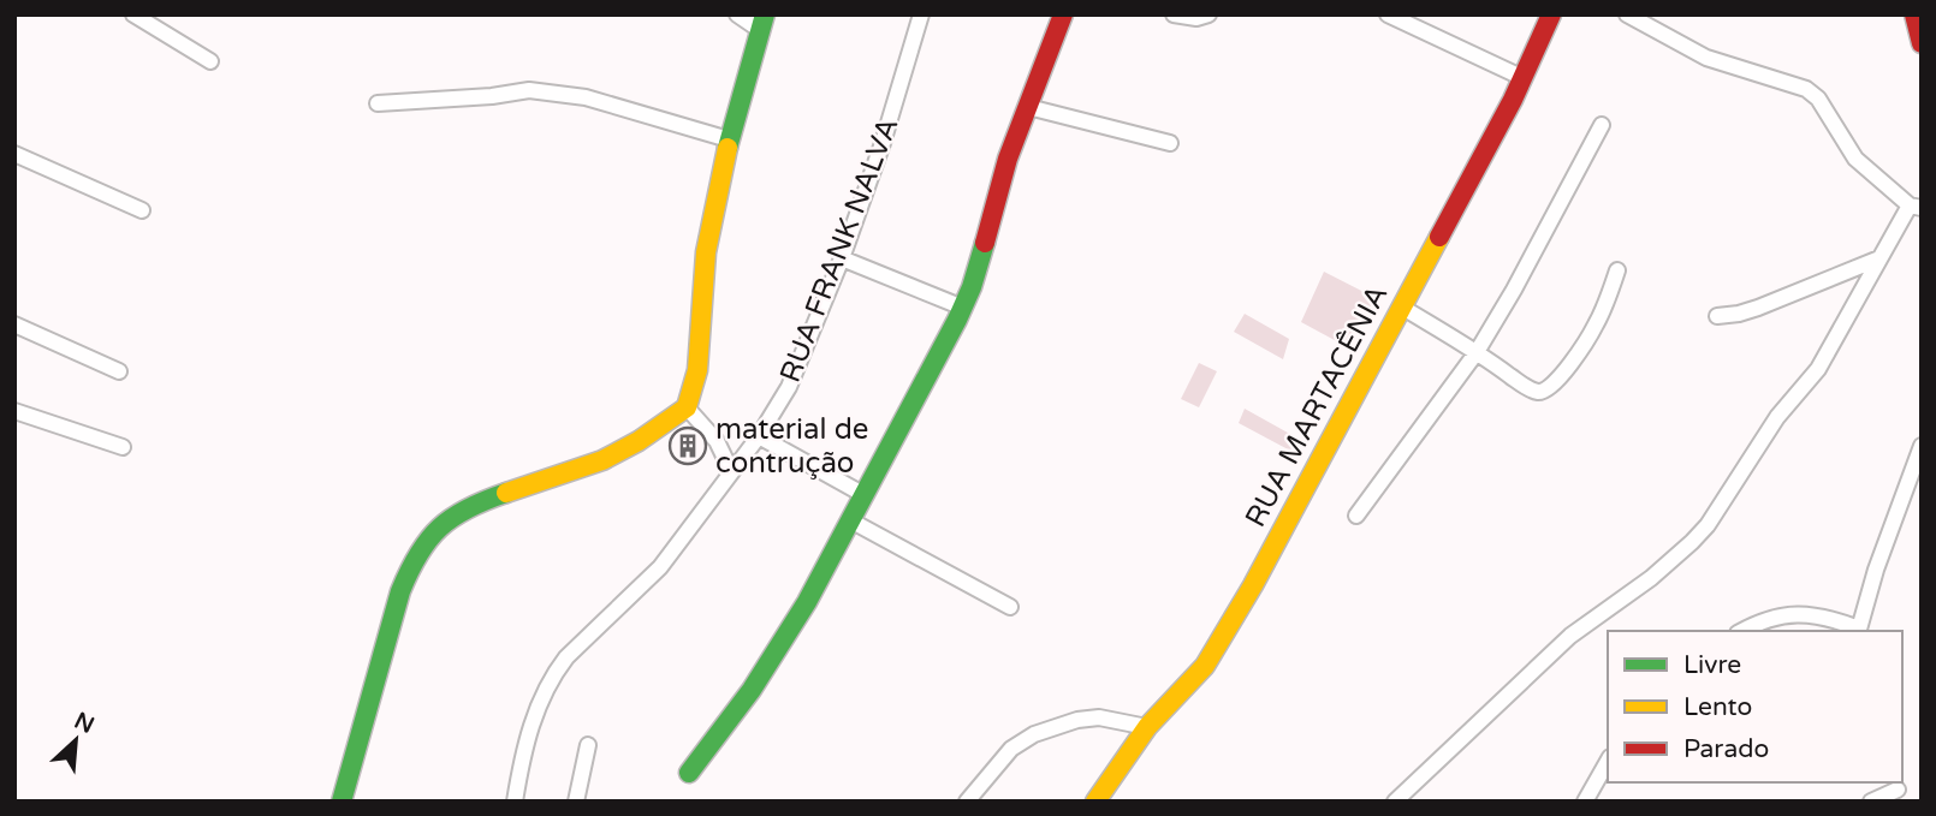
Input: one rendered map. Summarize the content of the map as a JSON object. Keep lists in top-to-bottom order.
{
  "streets": {
    "street": ["RUA FRANK NALVA", "RUA MARTACÊNIA"]
  },
  "places": {
    "building": ["material de contrução"]
  },
  "legend": ["Livre", "Lento", "Parado"],
  "north": "top right"
}
